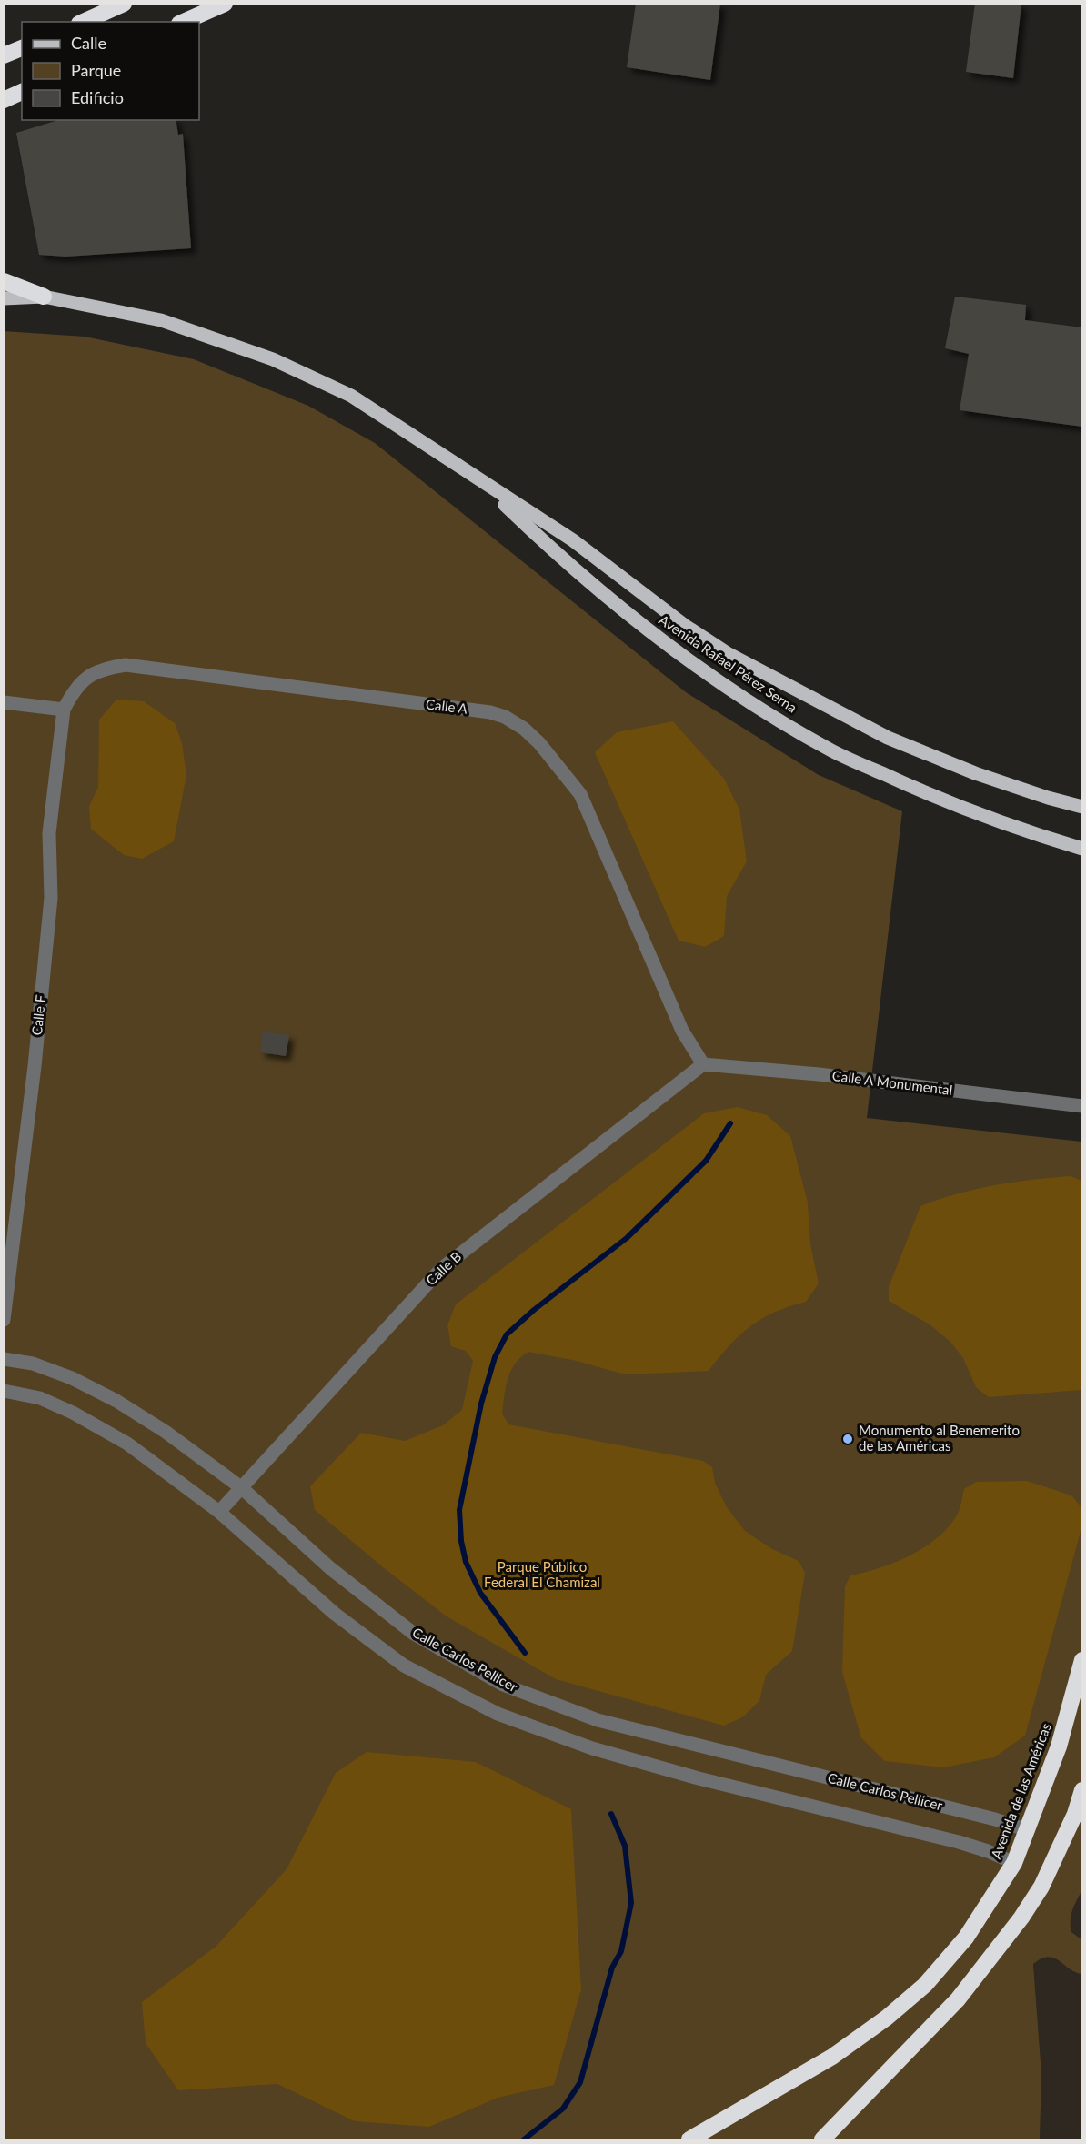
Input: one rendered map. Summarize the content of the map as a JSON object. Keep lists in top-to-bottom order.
{
  "streets": {
    "highway": ["Avenida de las Américas"],
    "main road": ["Avenida Rafael Pérez Serna"],
    "street": [
      "Calle A",
      "Calle F",
      "Calle A Monumental",
      "Calle B",
      "Calle Carlos Pellicer"
    ]
  },
  "crossings": [
    ["Calle A", "Calle F"],
    ["Calle A", "Calle A Monumental"],
    ["Calle A", "Calle B"],
    ["Calle A Monumental", "Calle B"],
    ["Calle B", "Calle Carlos Pellicer"],
    ["Calle Carlos Pellicer", "Avenida de las Américas"]
  ],
  "parks": ["Parque Público Federal El Chamizal"],
  "places": ["Monumento al Benemerito de las Américas"],
  "legend": ["Calle", "Parque", "Edificio"]
}
